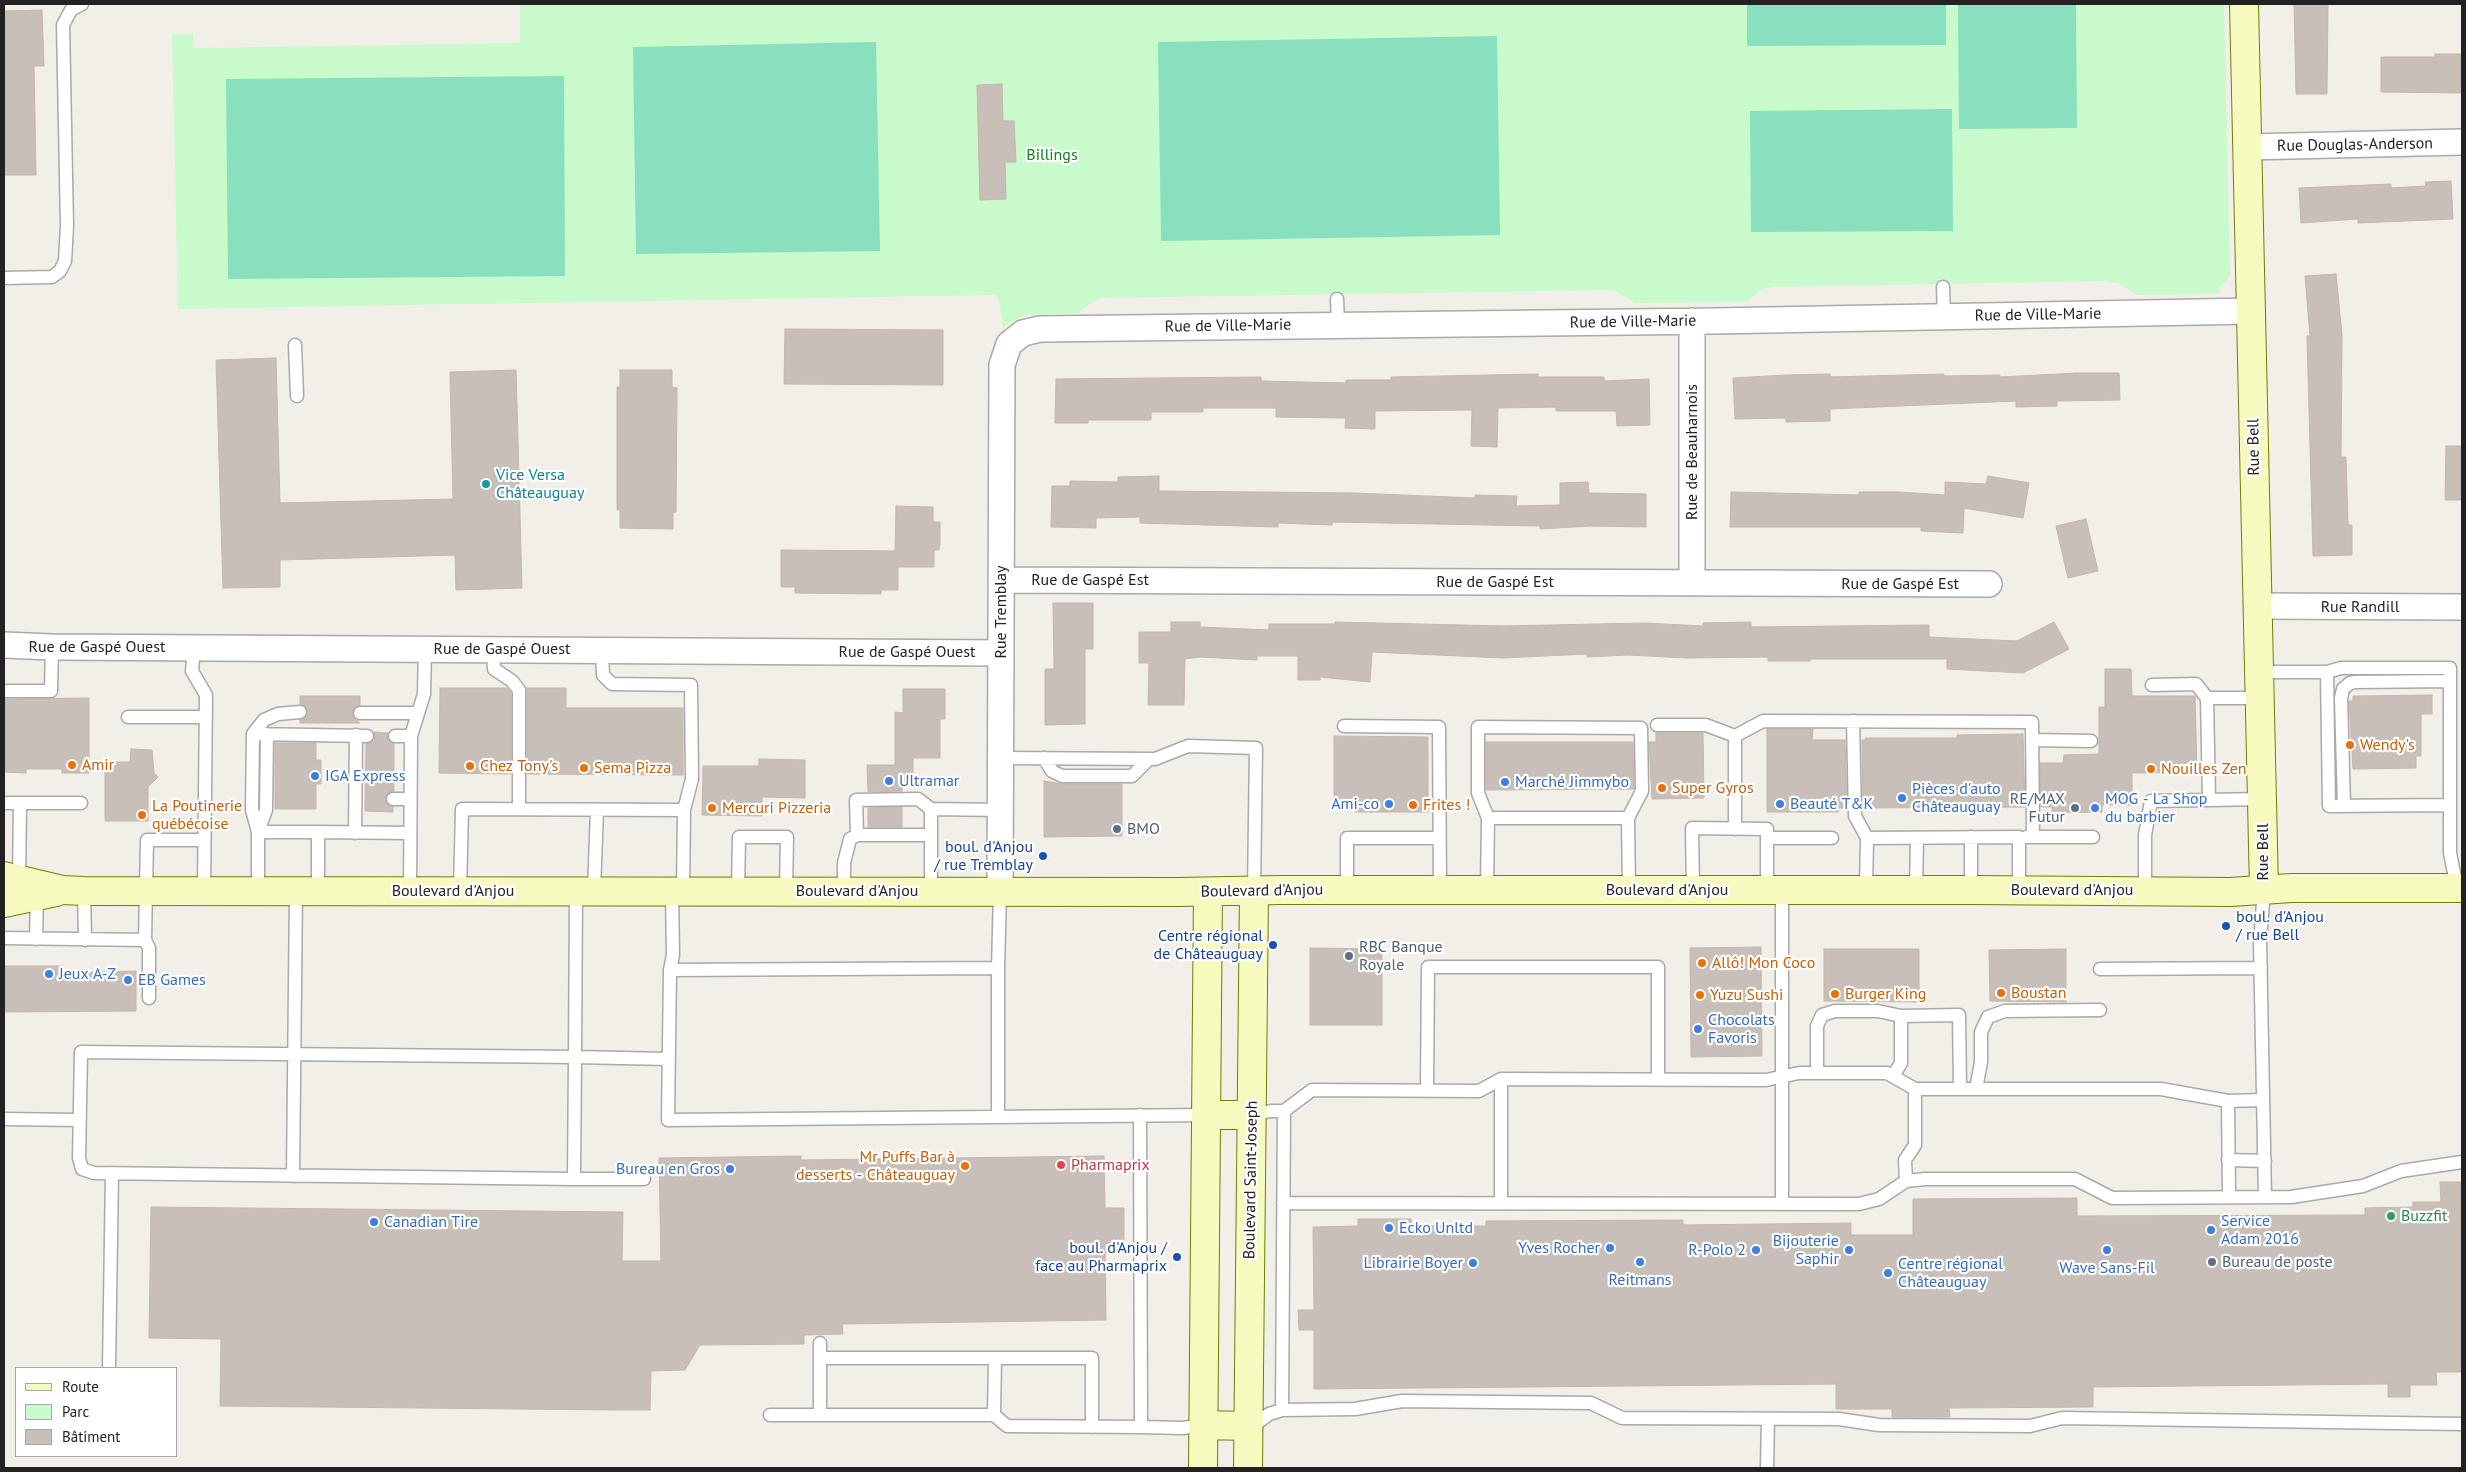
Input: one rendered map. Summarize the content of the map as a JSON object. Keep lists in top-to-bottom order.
{
  "streets": {
    "street": [
      "Rue Douglas-Anderson",
      "Rue de Ville-Marie",
      "Rue Bell",
      "Rue de Beauharnois",
      "Rue de Gaspé Est",
      "Rue Randill",
      "Rue Tremblay",
      "Rue de Gaspé Ouest",
      "Boulevard d'Anjou",
      "Boulevard Saint-Joseph"
    ]
  },
  "crossings": [
    ["Rue Douglas-Anderson", "Rue Bell"],
    ["Rue de Ville-Marie", "Rue Bell"],
    ["Rue de Ville-Marie", "Rue de Beauharnois"],
    ["Rue de Ville-Marie", "Rue Tremblay"],
    ["Rue Bell", "Rue Randill"],
    ["Rue Bell", "Boulevard d'Anjou"],
    ["Rue de Beauharnois", "Rue de Gaspé Est"],
    ["Rue de Gaspé Est", "Rue Tremblay"],
    ["Rue Tremblay", "Rue de Gaspé Ouest"],
    ["Rue Tremblay", "Boulevard d'Anjou"],
    ["Boulevard d'Anjou", "Boulevard Saint-Joseph"]
  ],
  "parks": ["Billings"],
  "places": [
    "Vice Versa Châteauguay",
    "Wendy's",
    "Amir",
    "Chez Tony's",
    "Sema Pizza",
    "Nouilles Zen",
    "IGA Express",
    "Ultramar",
    "Marché Jimmybo",
    "Super Gyros",
    "Pièces d'auto Châteauguay",
    "Ami-co",
    "Beauté T&K",
    "Frites !",
    "Mercuri Pizzeria",
    "RE/MAX Futur",
    "MOG - La Shop du barbier",
    "La Poutinerie québécoise",
    "BMO",
    "boul. d'Anjou / rue Tremblay",
    "boul. d'Anjou / rue Bell",
    "Centre régional de Châteauguay",
    "RBC Banque Royale",
    "Allô! Mon Coco",
    "Jeux A-Z",
    "EB Games",
    "Boustan",
    "Burger King",
    "Yuzu Sushi",
    "Chocolats Favoris",
    "Pharmaprix",
    "Mr Puffs Bar à desserts - Châteauguay",
    "Bureau en Gros",
    "Buzzfit",
    "Canadian Tire",
    "Ecko Unltd",
    "Service Adam 2016",
    "Yves Rocher",
    "R-Polo 2",
    "Bijouterie Saphir",
    "Wave Sans-Fil",
    "boul. d'Anjou / face au Pharmaprix",
    "Reitmans",
    "Bureau de poste",
    "Librairie Boyer",
    "Centre régional Châteauguay"
  ],
  "legend": ["Route", "Parc", "Bâtiment"]
}
